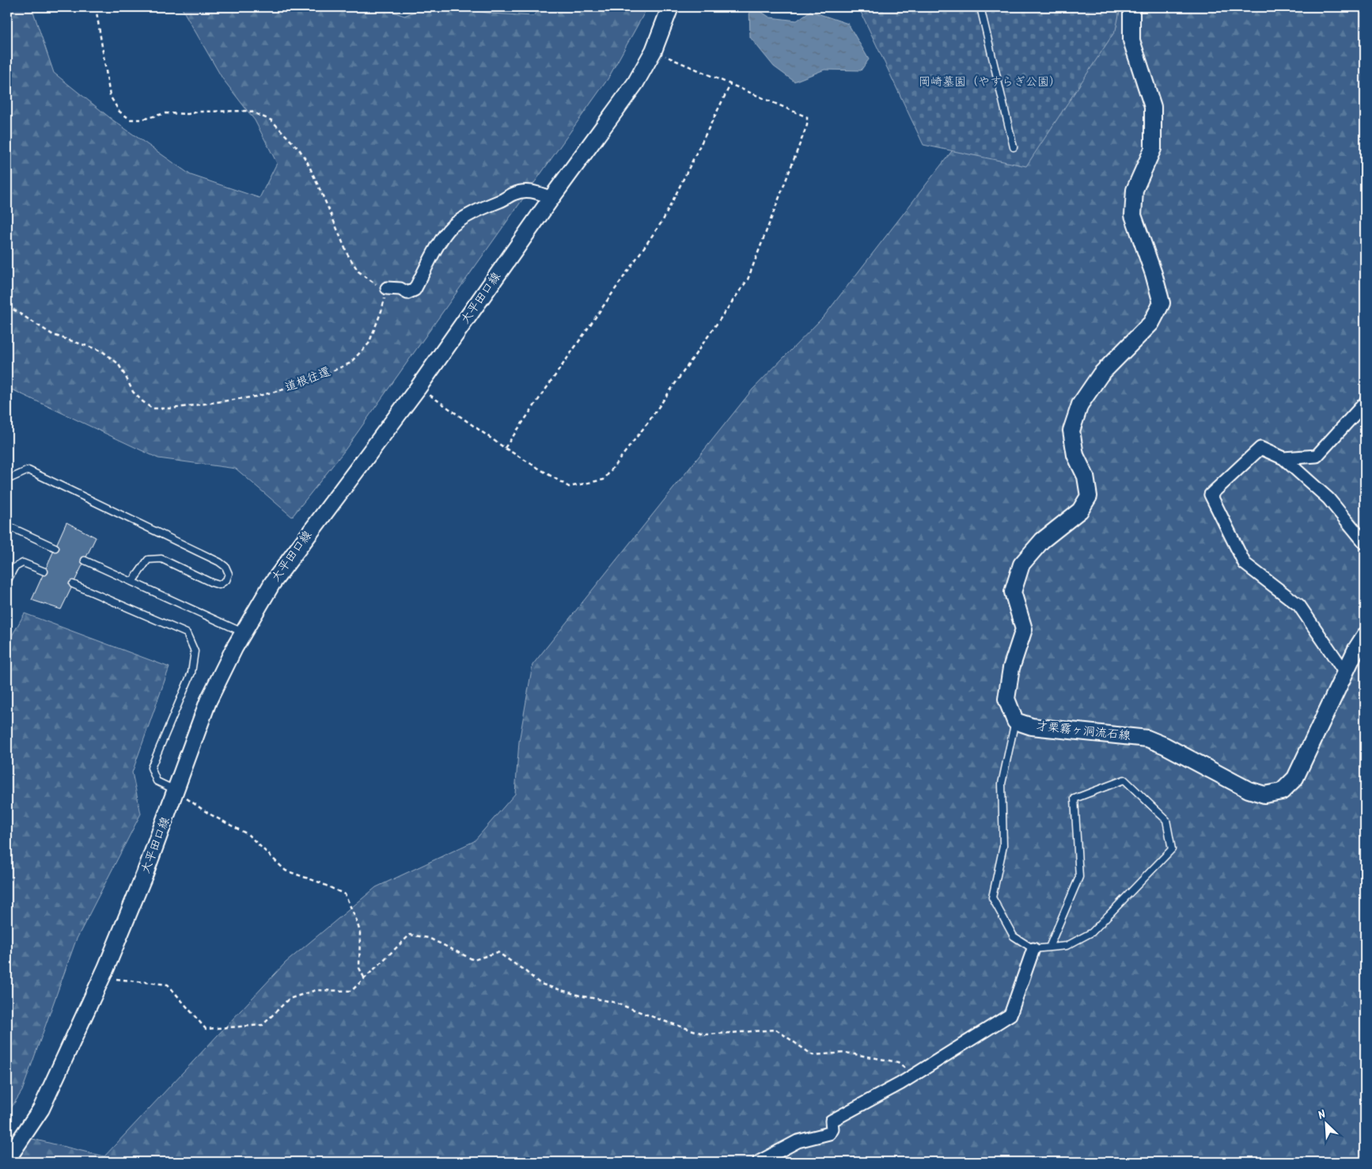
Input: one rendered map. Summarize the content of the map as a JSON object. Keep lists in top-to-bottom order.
{
  "streets": {
    "street": ["大平田口線", "才栗霧ヶ洞流石線"],
    "path": ["道根往還"]
  },
  "parks": ["岡崎墓園（やすらぎ公園）"],
  "north": "top left"
}
